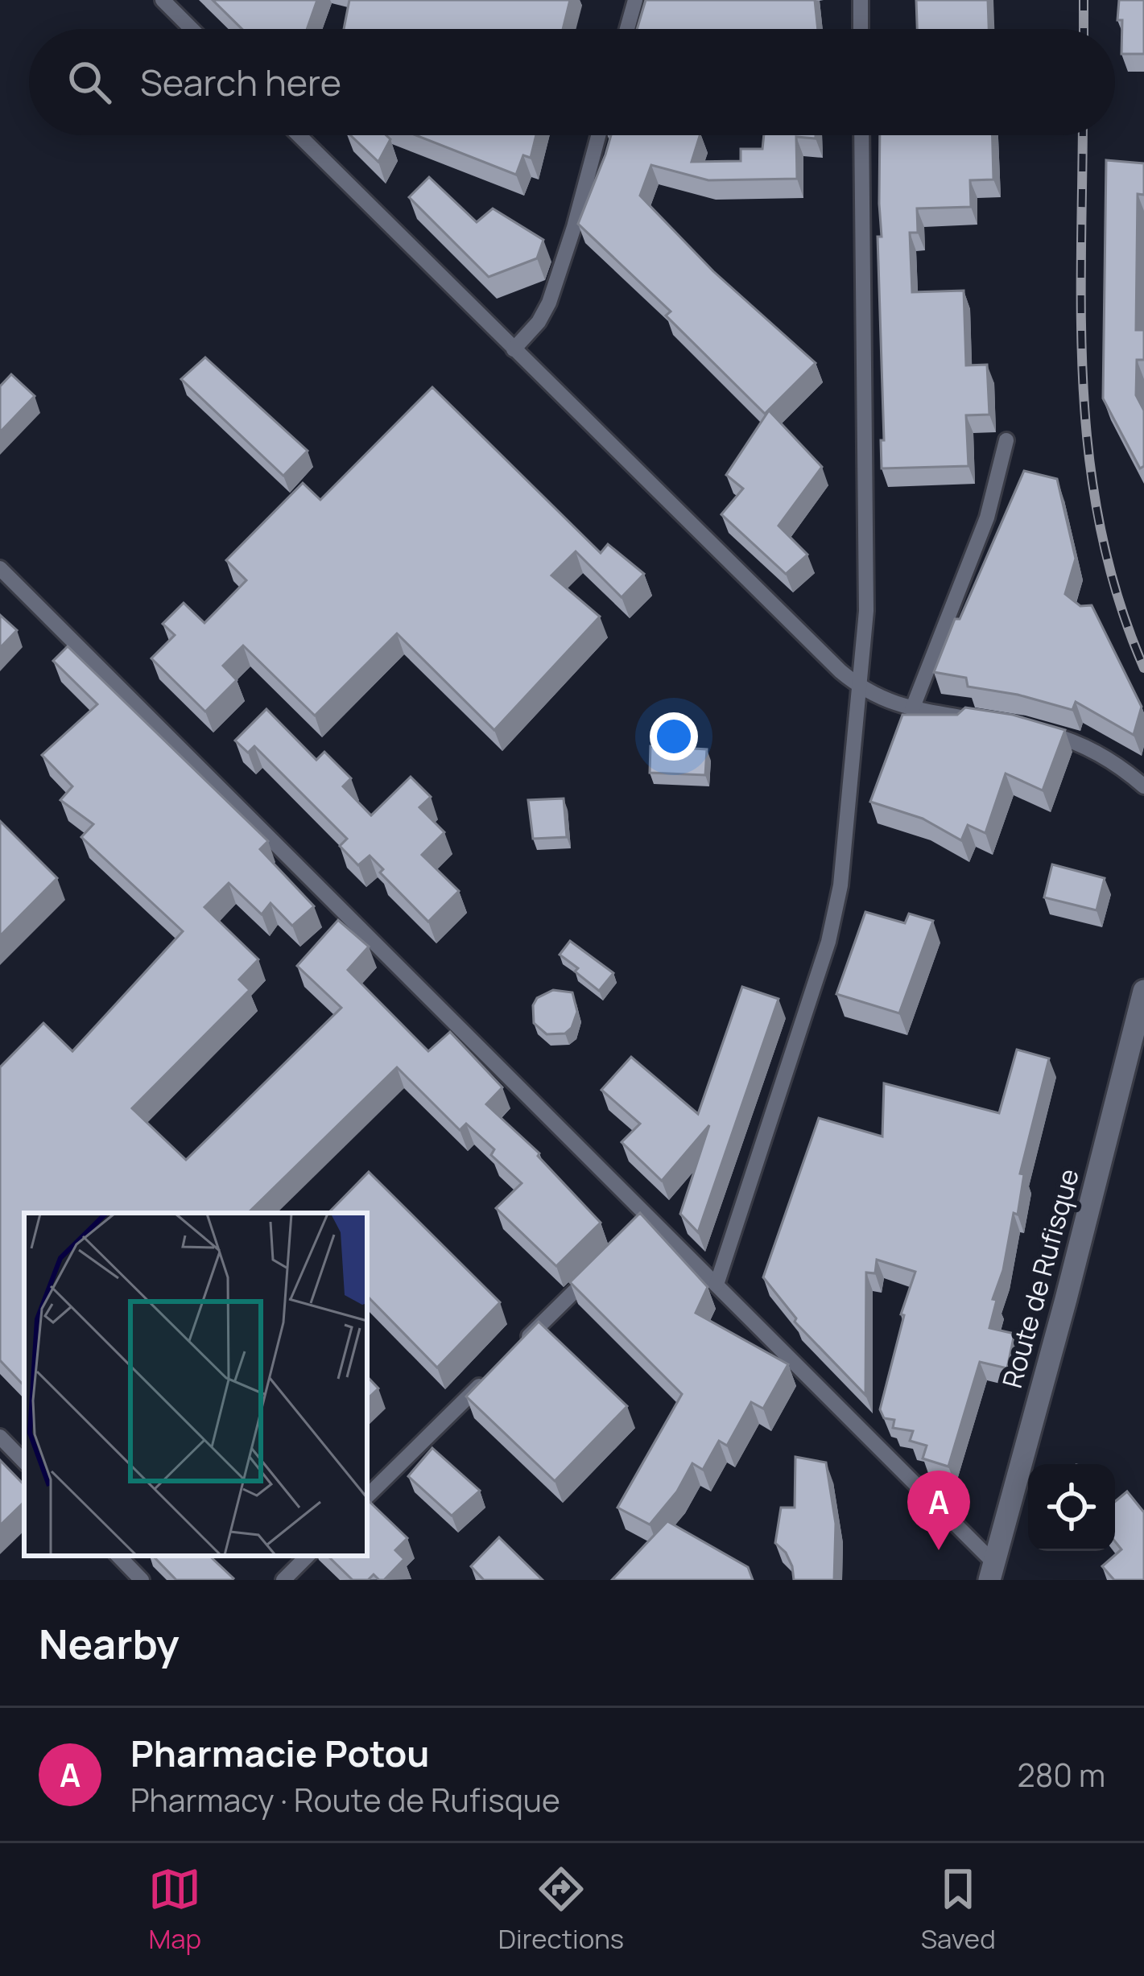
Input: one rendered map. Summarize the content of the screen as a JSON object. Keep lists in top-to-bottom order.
{
  "streets": {
    "main road": ["Route de Rufisque"]
  },
  "page": {
    "search": "Search here",
    "pins": "A",
    "heading": "Nearby",
    "list": [
      {
        "mark": "A",
        "name": "Pharmacie Potou",
        "note": "Pharmacy · Route de Rufisque",
        "value": "280 m"
      }
    ],
    "nav": ["Map", "Directions", "Saved"]
  }
}
